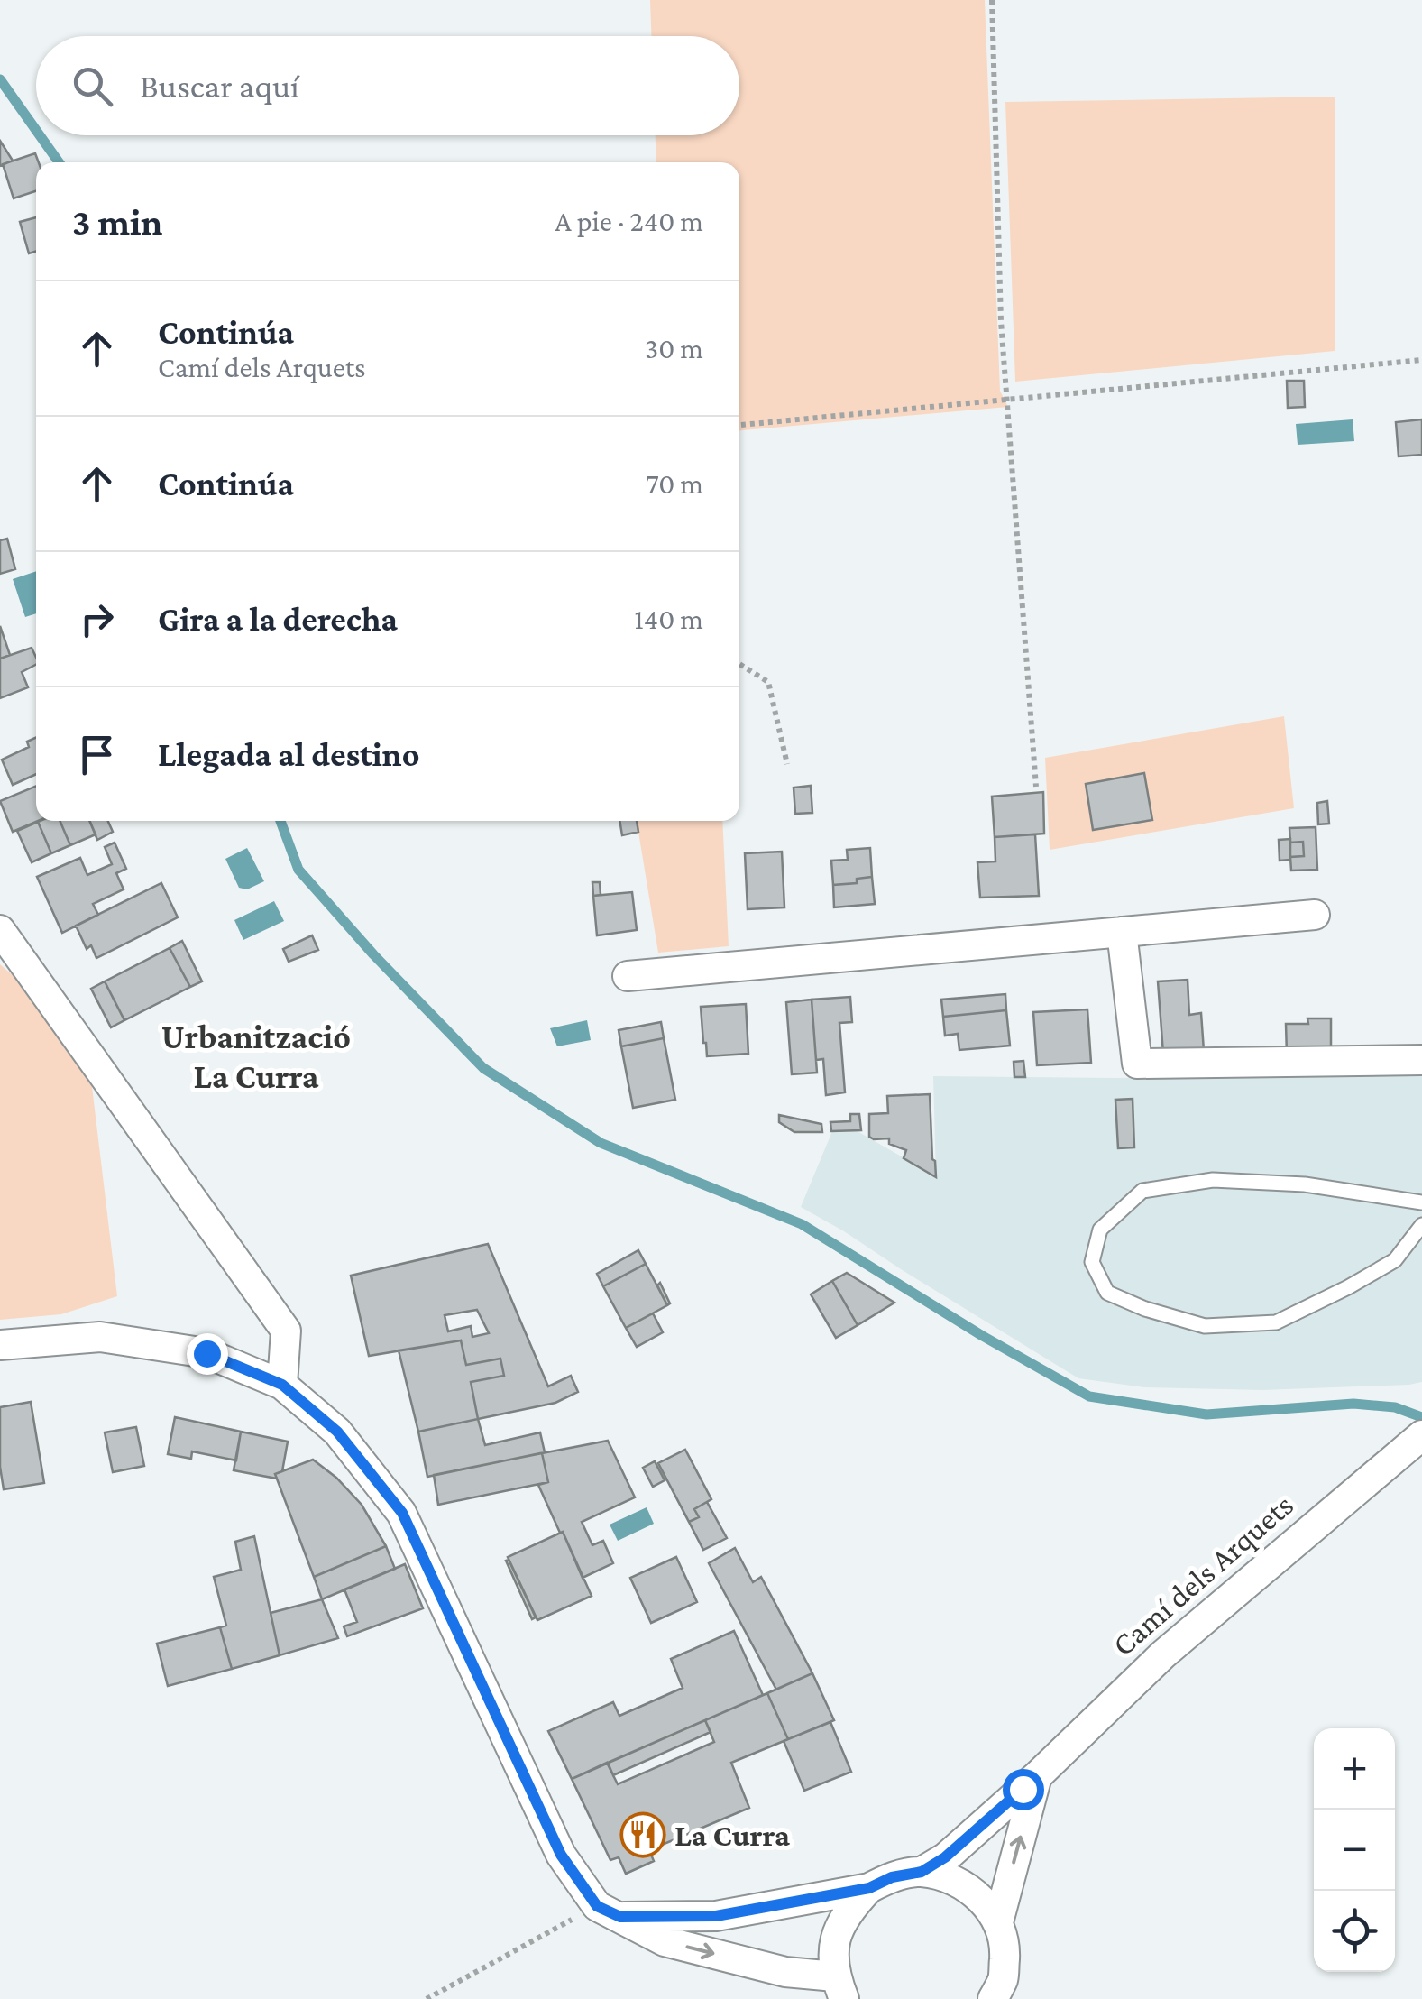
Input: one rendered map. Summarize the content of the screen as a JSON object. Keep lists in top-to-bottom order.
{
  "streets": {
    "street": ["Camí dels Arquets"]
  },
  "districts": ["Urbanització La Curra"],
  "places": {
    "restaurant": ["La Curra"]
  },
  "page": {
    "search": "Buscar aquí",
    "heading": ["3 min", "A pie · 240 m"],
    "list": [
      ["Continúa", "Camí dels Arquets", "30 m"],
      ["Continúa", "70 m"],
      ["Gira a la derecha", "140 m"],
      "Llegada al destino"
    ],
    "map_buttons": ["+", "−"]
  }
}
